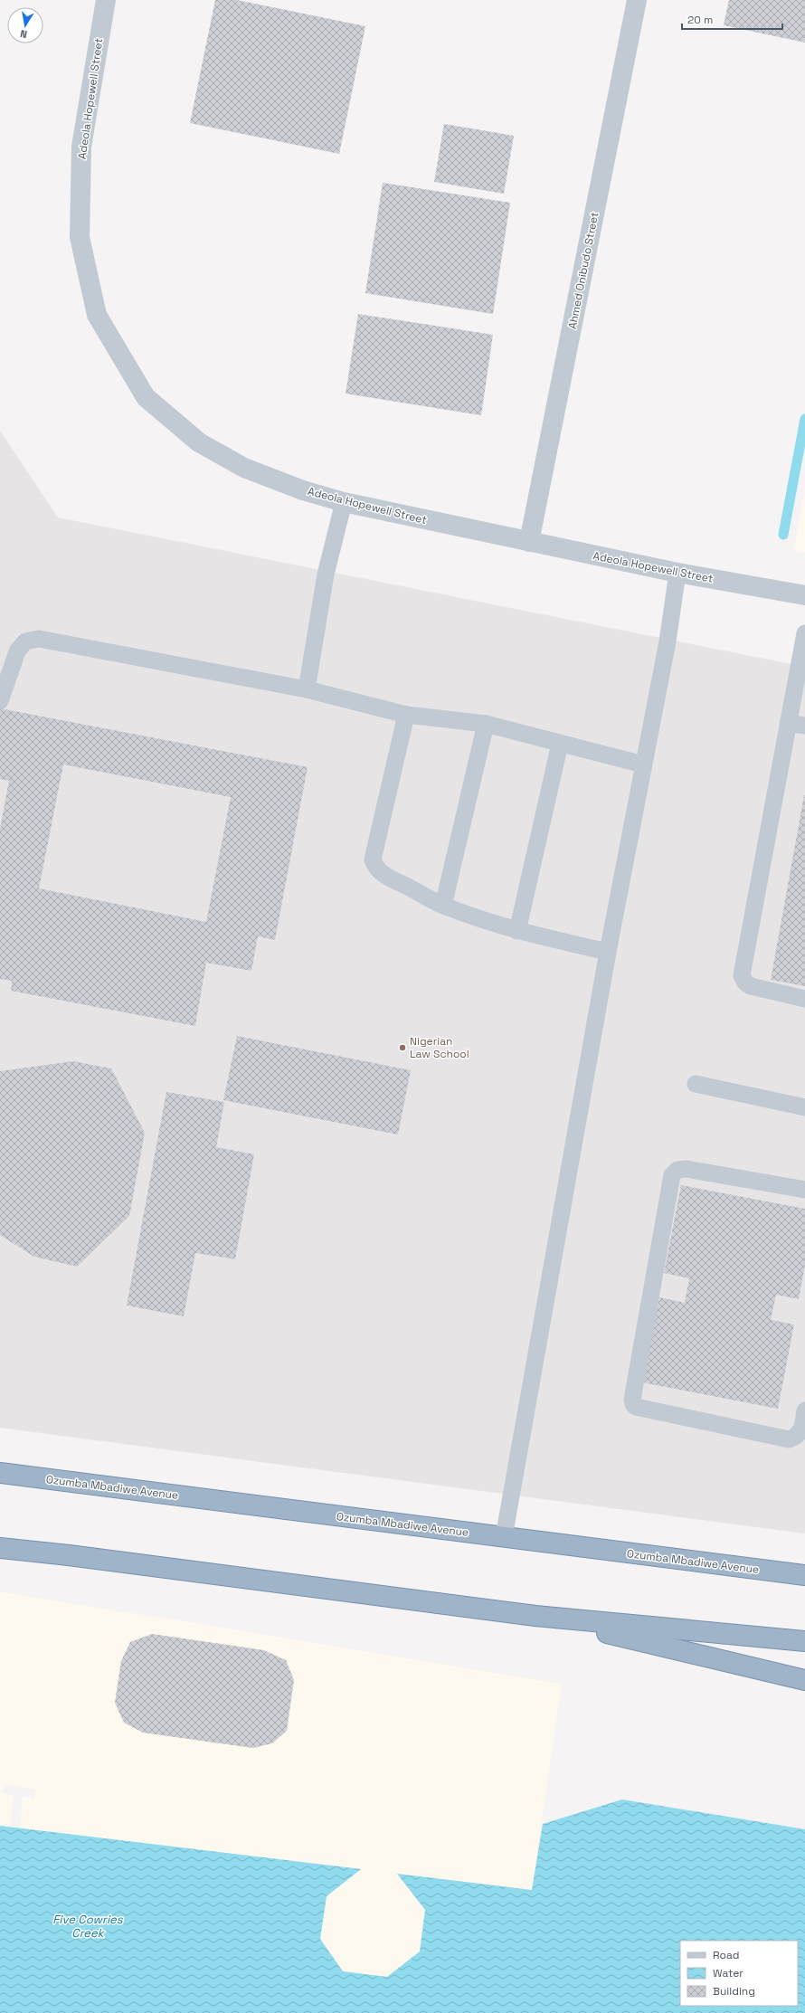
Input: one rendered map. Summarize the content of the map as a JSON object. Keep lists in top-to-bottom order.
{
  "streets": {
    "highway": ["Ozumba Mbadiwe Avenue"],
    "street": ["Adeola Hopewell Street", "Ahmed Onibudo Street"]
  },
  "crossings": [
    ["Adeola Hopewell Street", "Ahmed Onibudo Street"]
  ],
  "water": ["Five Cowries Creek"],
  "places": ["Nigerian Law School"],
  "legend": ["Road", "Water", "Building"],
  "scale_bar": "20 m",
  "north": "bottom"
}
